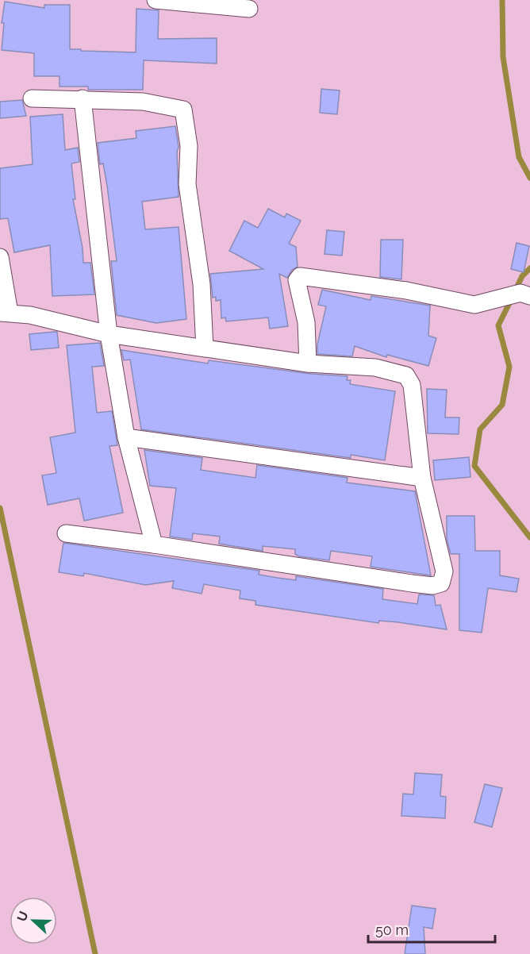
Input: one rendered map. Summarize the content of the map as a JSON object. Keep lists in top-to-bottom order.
{
  "scale_bar": "50 m",
  "north": "left"
}
